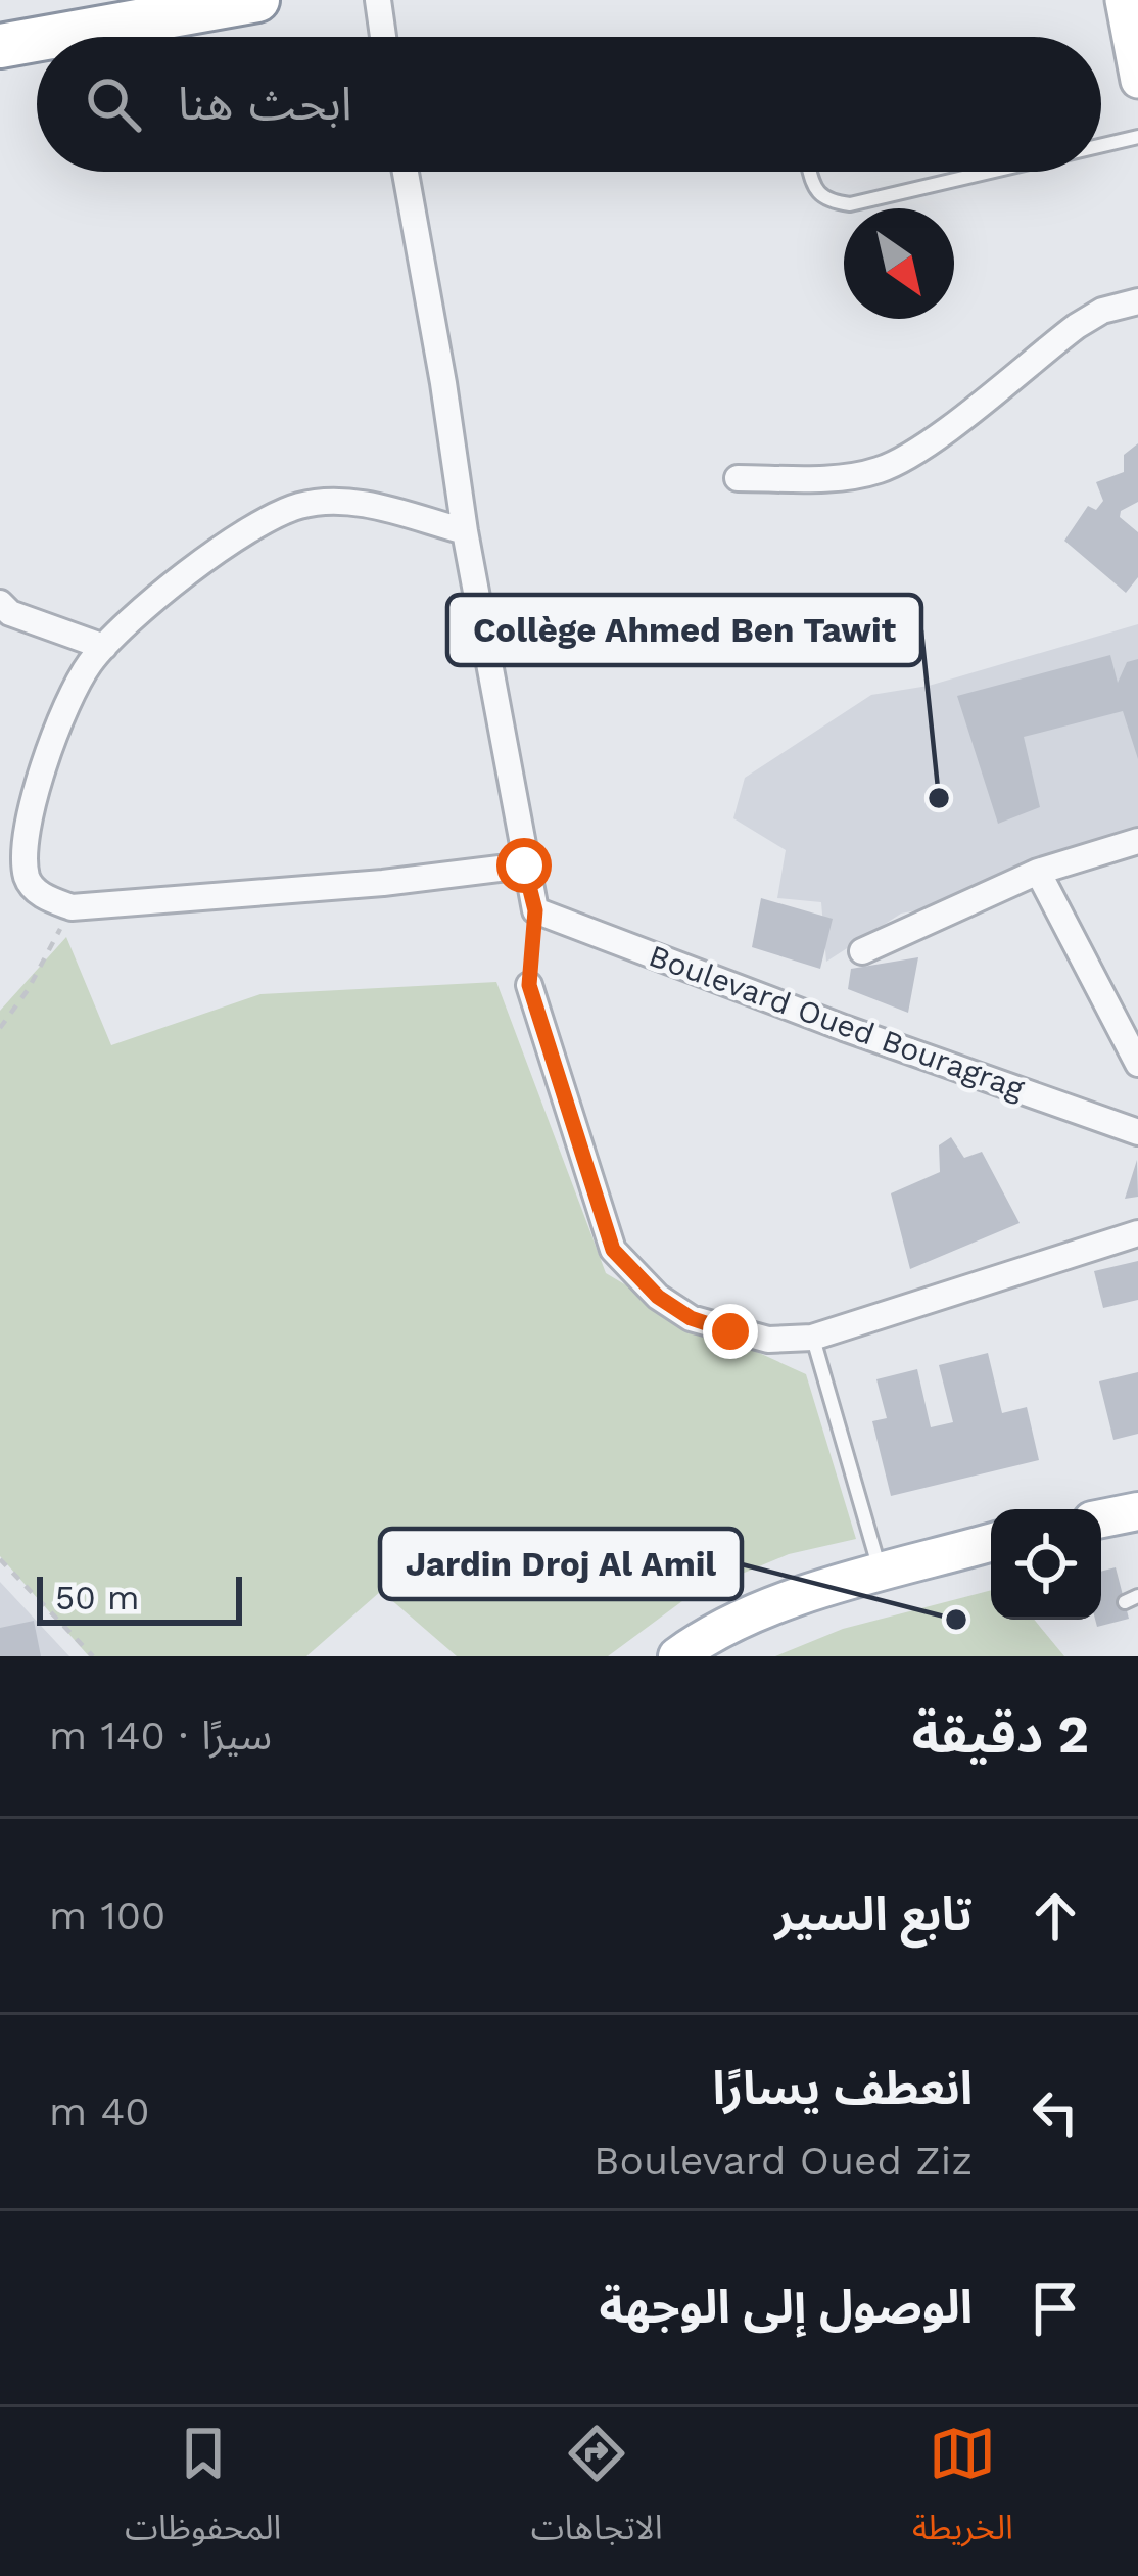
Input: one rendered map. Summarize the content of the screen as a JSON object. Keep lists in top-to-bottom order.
{
  "streets": {
    "street": ["Boulevard Oued Bouragrag"]
  },
  "places": ["Collège Ahmed Ben Tawit", "Jardin Droj Al Amil"],
  "scale_bar": "50 m",
  "north": "bottom right",
  "page": {
    "search": "ابحث هنا",
    "scale": "50 m",
    "heading": ["2 دقيقة", "سيرًا · 140 m"],
    "list": [
      ["تابع السير", "100 m"],
      ["انعطف يسارًا", "Boulevard Oued Ziz", "40 m"],
      "الوصول إلى الوجهة"
    ],
    "nav": ["الخريطة", "الاتجاهات", "المحفوظات"]
  }
}
